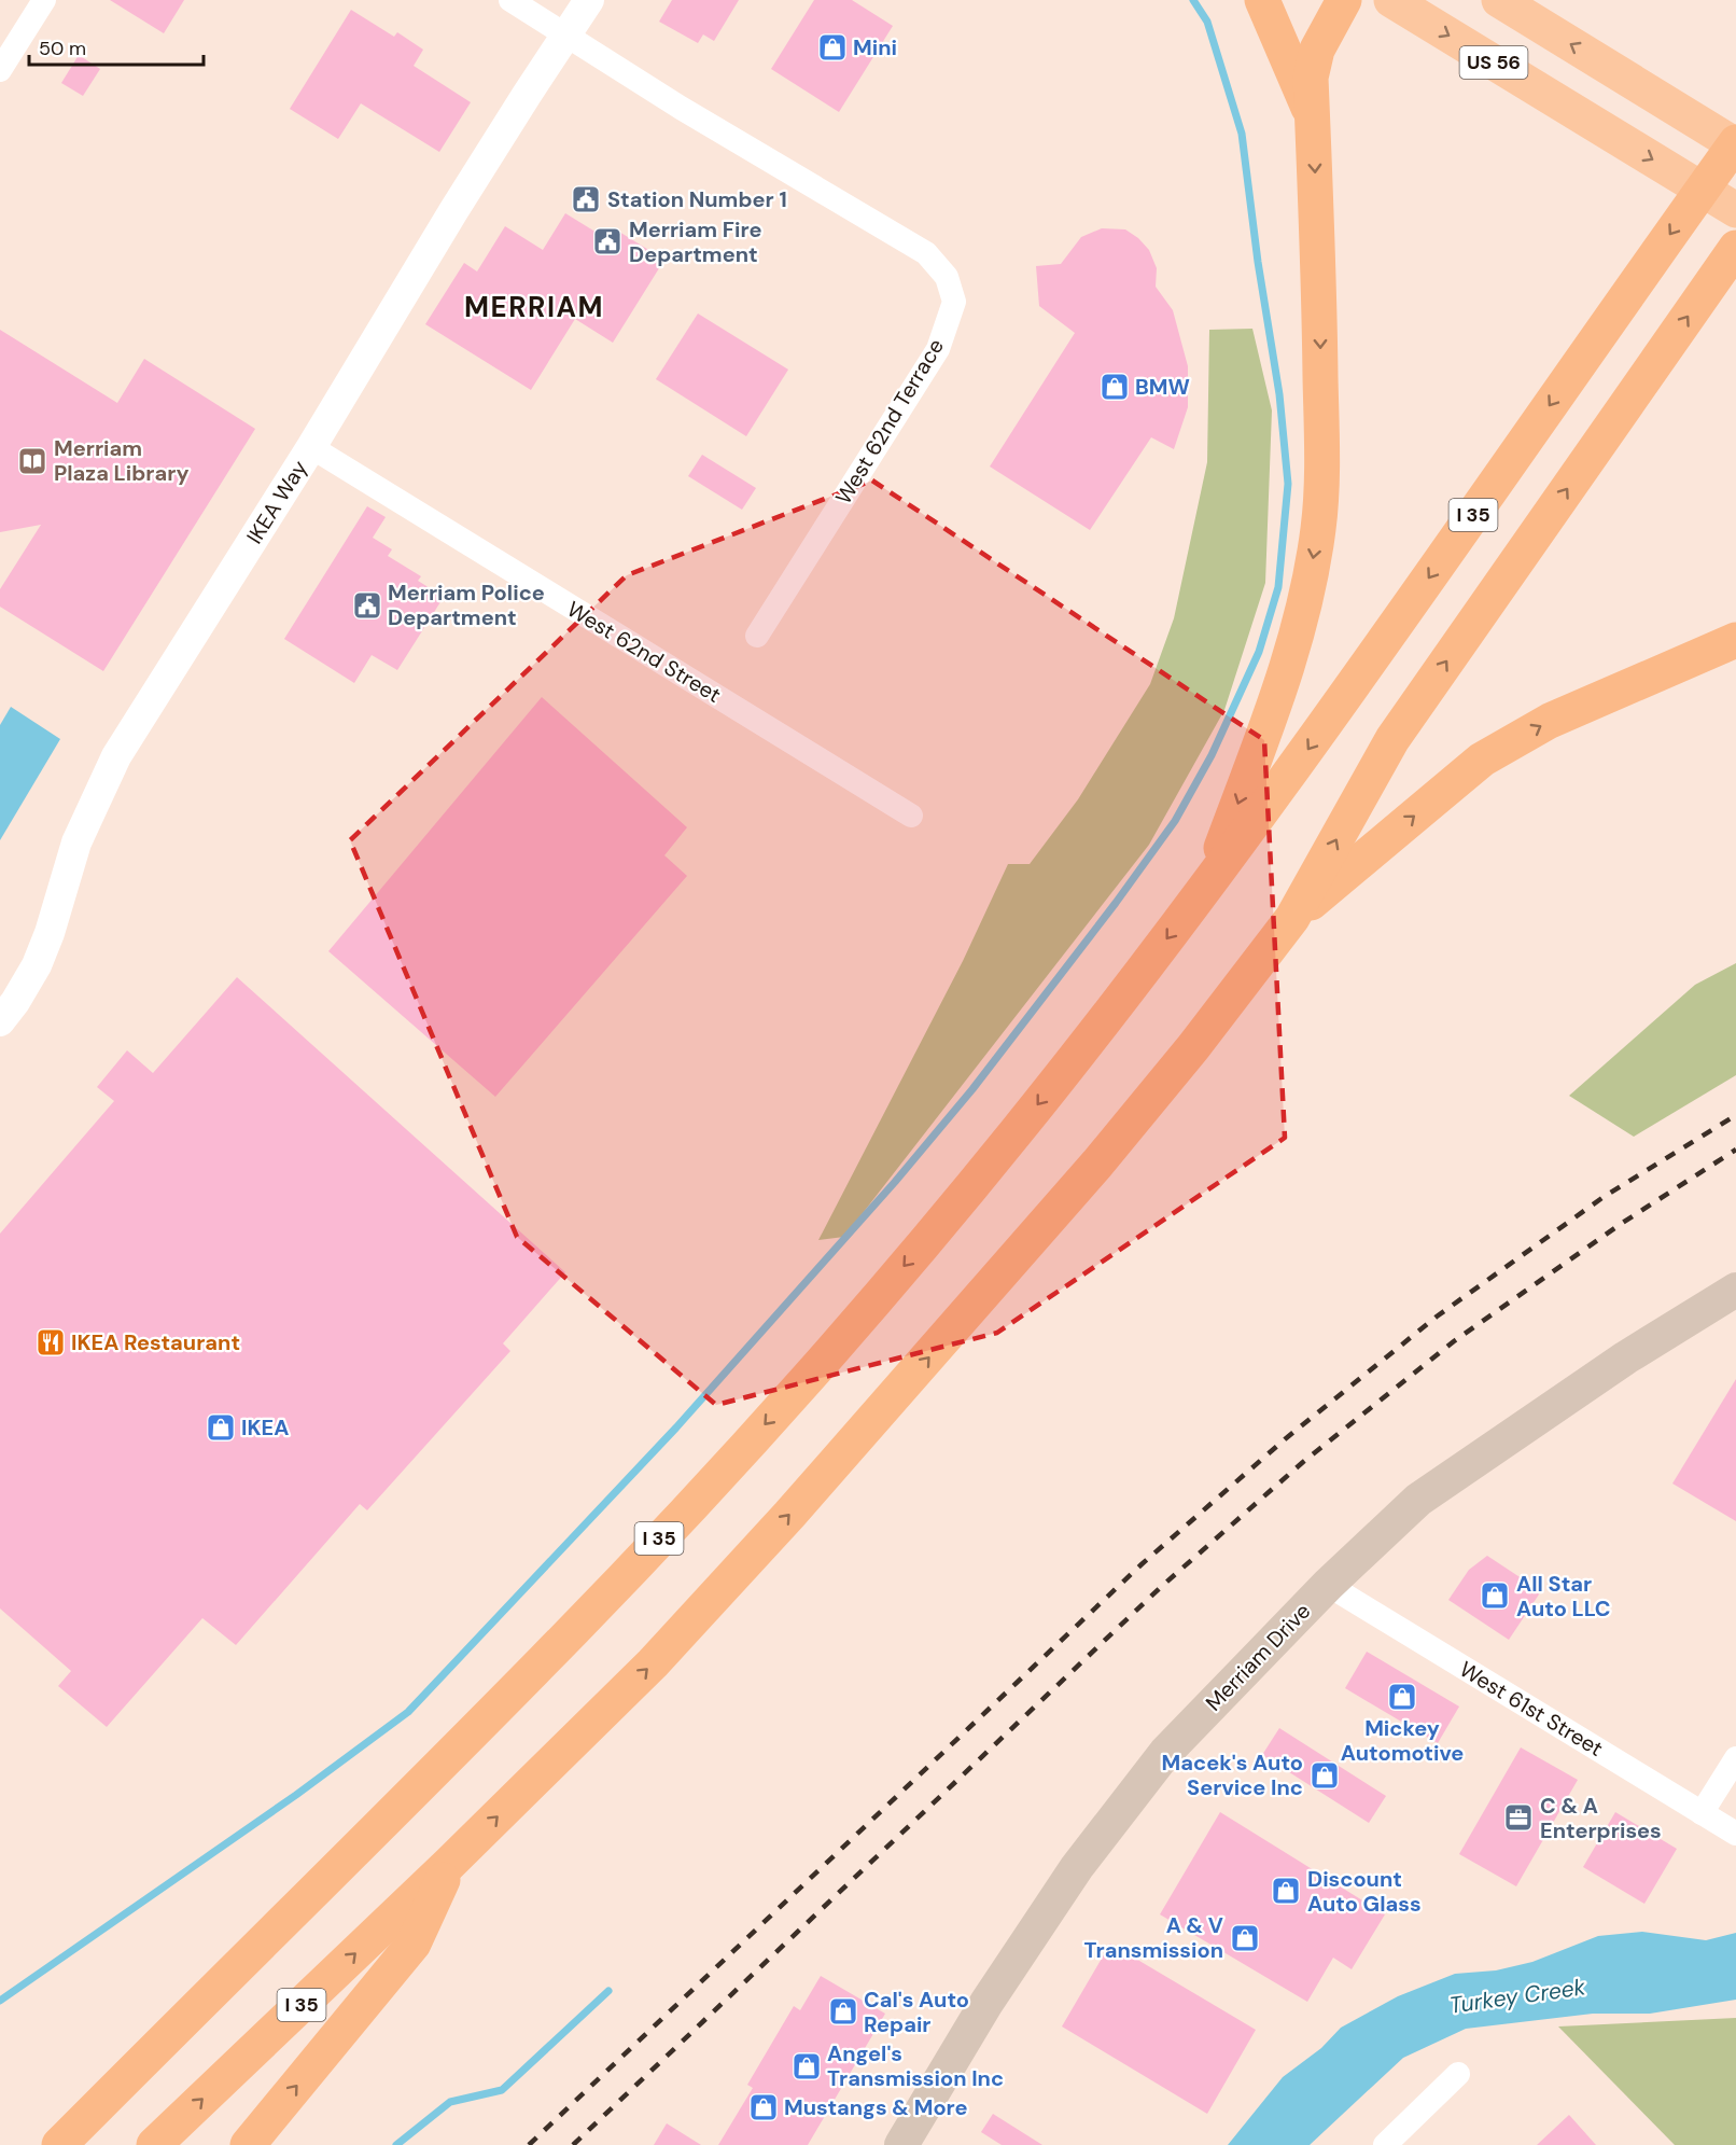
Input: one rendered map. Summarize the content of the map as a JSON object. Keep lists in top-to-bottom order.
{
  "streets": {
    "highway": ["US 56", "I 35"],
    "main road": ["Merriam Drive"],
    "street": [
      "West 62nd Terrace",
      "IKEA Way",
      "West 62nd Street",
      "West 61st Street"
    ]
  },
  "crossings": [
    ["West 62nd Terrace", "IKEA Way"],
    ["IKEA Way", "West 62nd Street"],
    ["Merriam Drive", "West 61st Street"]
  ],
  "districts": ["MERRIAM"],
  "water": ["Turkey Creek"],
  "places": {
    "shop": [
      "Mini",
      "BMW",
      "IKEA",
      "All Star Auto LLC",
      "Mickey Automotive",
      "Macek's Auto Service Inc",
      "Discount Auto Glass",
      "A & V Transmission",
      "Cal's Auto Repair",
      "Angel's Transmission Inc",
      "Mustangs & More"
    ],
    "public building": ["Station Number 1", "Merriam Fire Department", "Merriam Police Department"],
    "library": ["Merriam Plaza Library"],
    "restaurant": ["IKEA Restaurant"],
    "office": ["C & A Enterprises"]
  },
  "scale_bar": "50 m"
}
